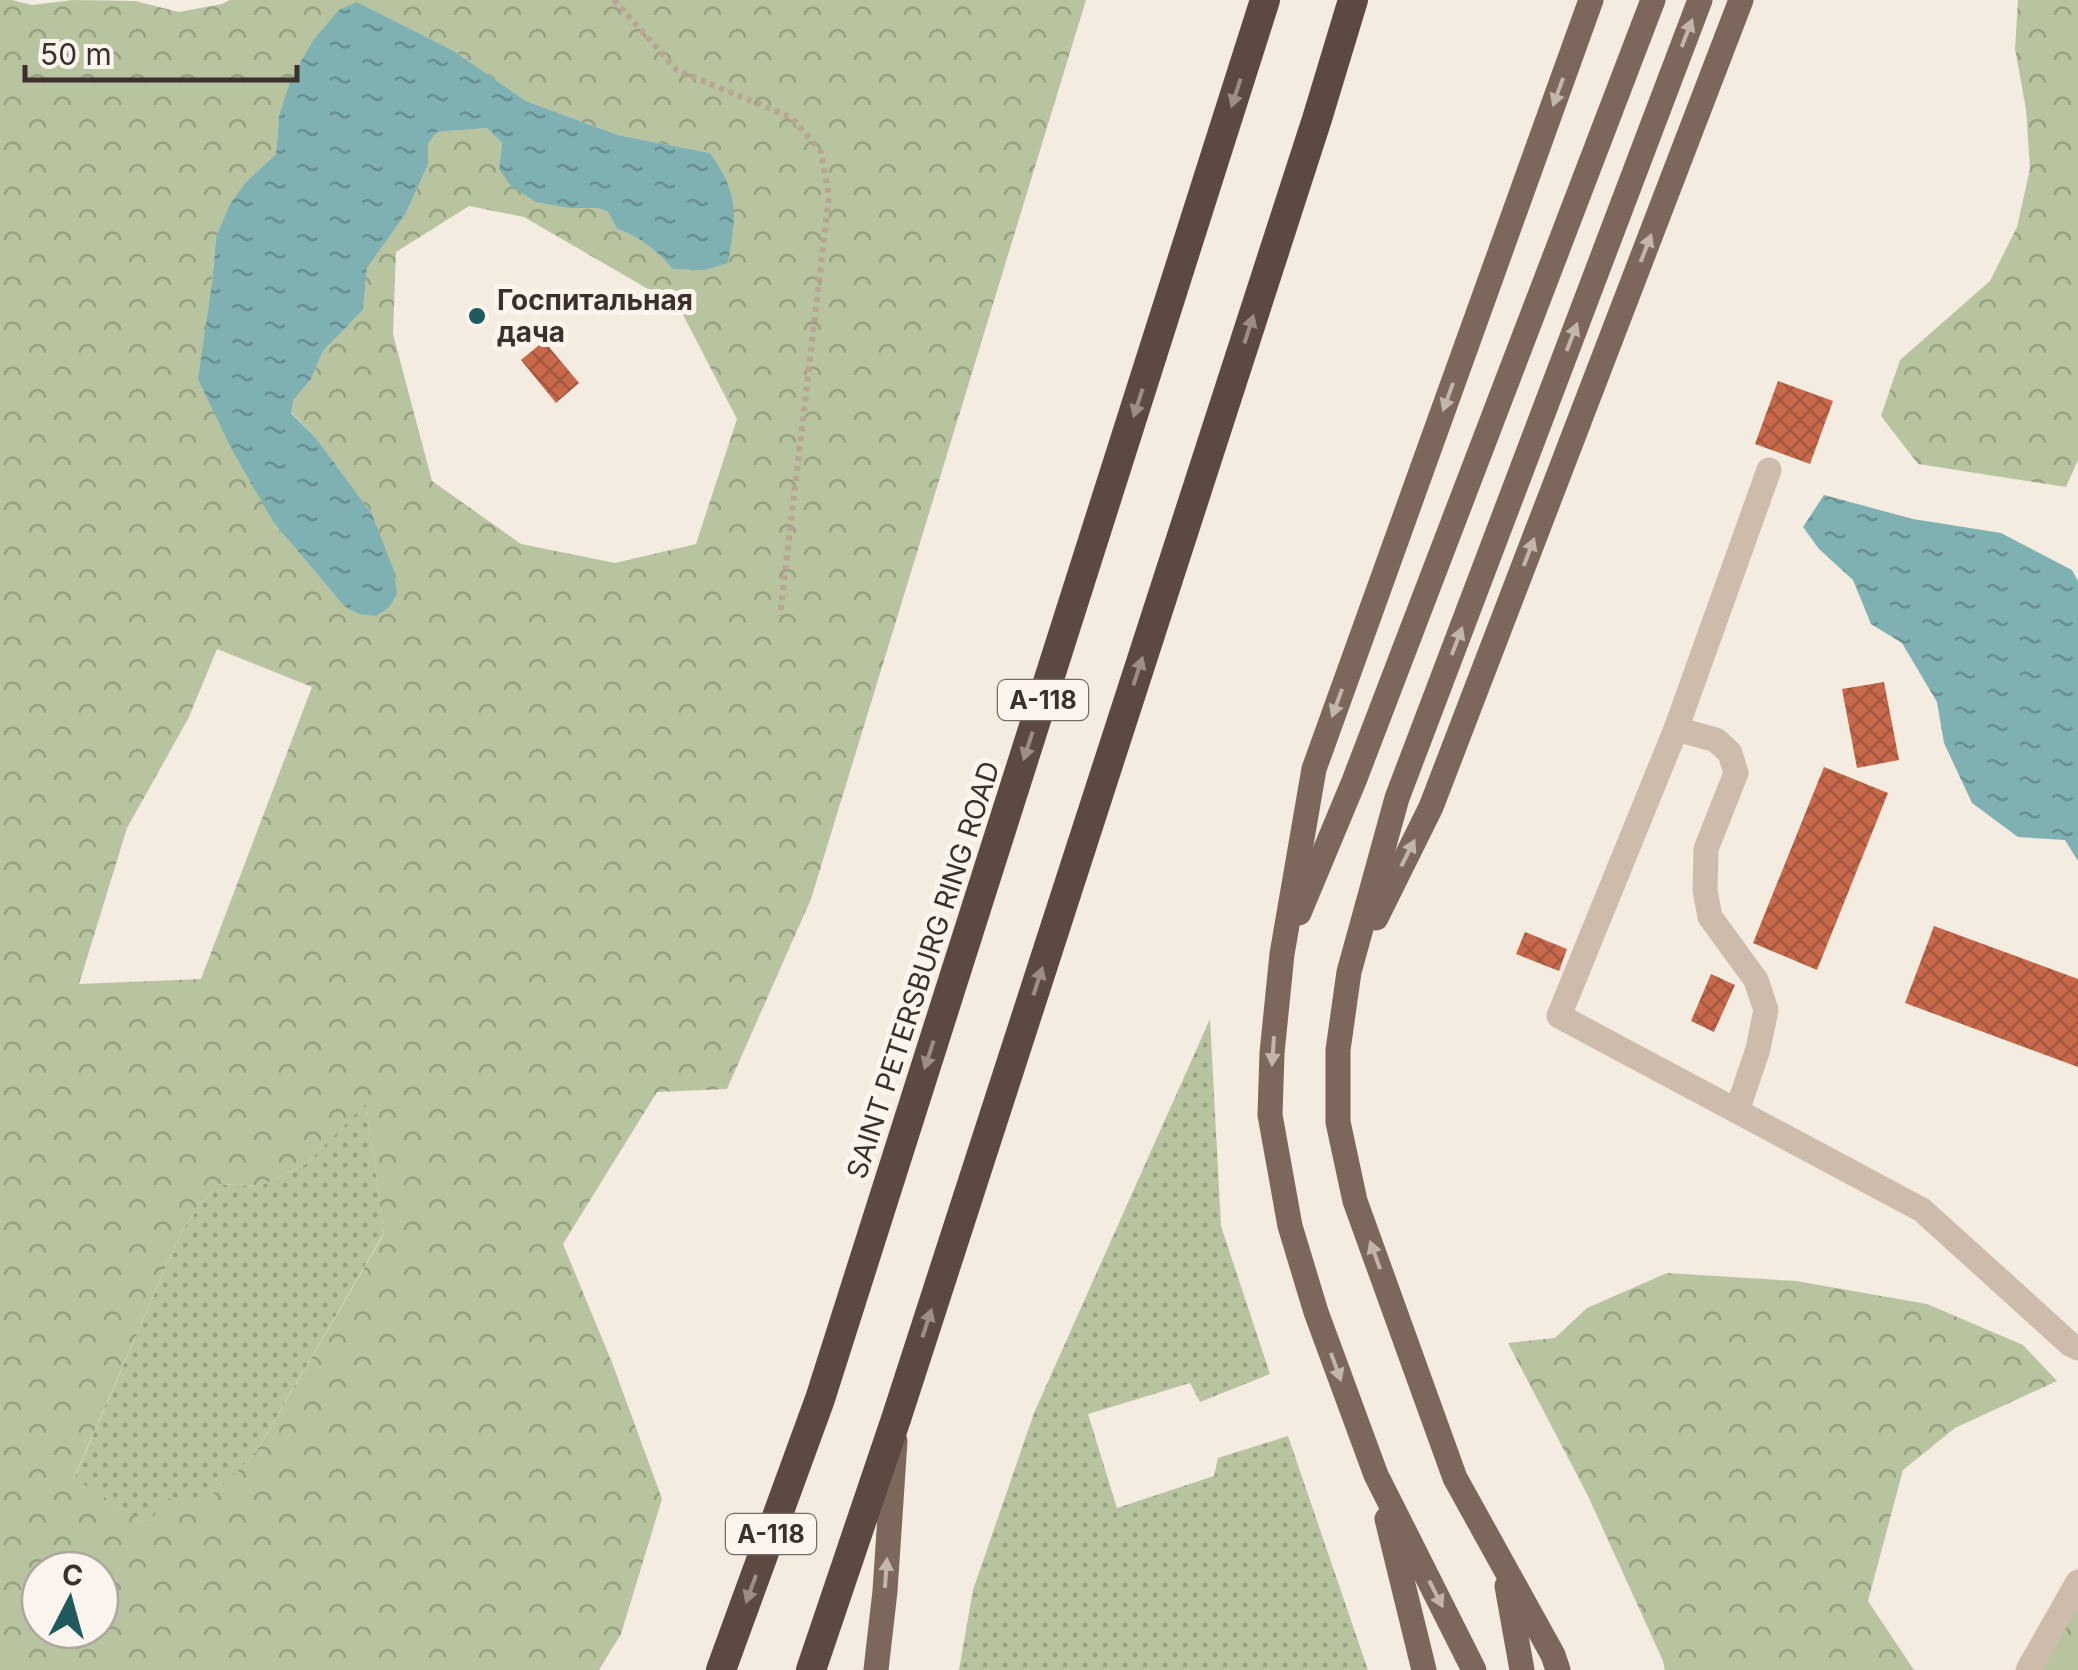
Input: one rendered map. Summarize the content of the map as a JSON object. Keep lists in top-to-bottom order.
{
  "streets": {
    "highway": ["А-118", "SAINT PETERSBURG RING ROAD"]
  },
  "places": ["Госпитальная дача"],
  "scale_bar": "50 m",
  "north": "top"
}
